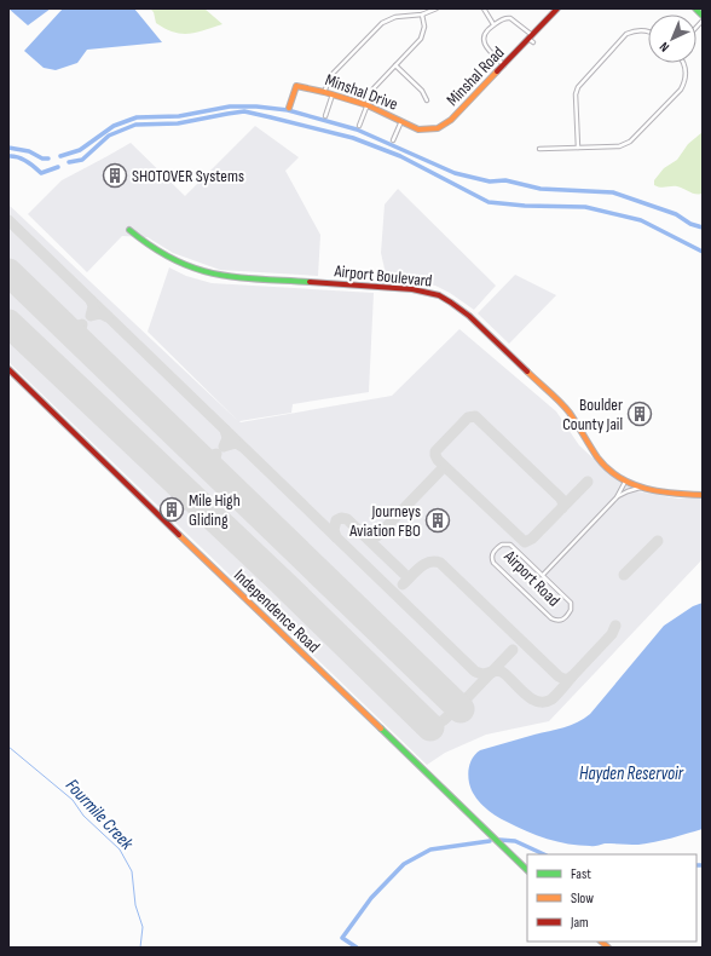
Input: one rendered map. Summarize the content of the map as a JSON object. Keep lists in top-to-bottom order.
{
  "streets": {
    "street": [
      "Minshal Road",
      "Minshal Drive",
      "Airport Boulevard",
      "Airport Road",
      "Independence Road"
    ]
  },
  "crossings": [
    ["Minshal Road", "Minshal Drive"],
    ["Airport Boulevard", "Airport Road"]
  ],
  "water": ["Hayden Reservoir", "Fourmile Creek"],
  "places": {
    "building": [
      "SHOTOVER Systems",
      "Boulder County Jail",
      "Mile High Gliding",
      "Journeys Aviation FBO"
    ]
  },
  "legend": ["Fast", "Slow", "Jam"],
  "north": "bottom left"
}
